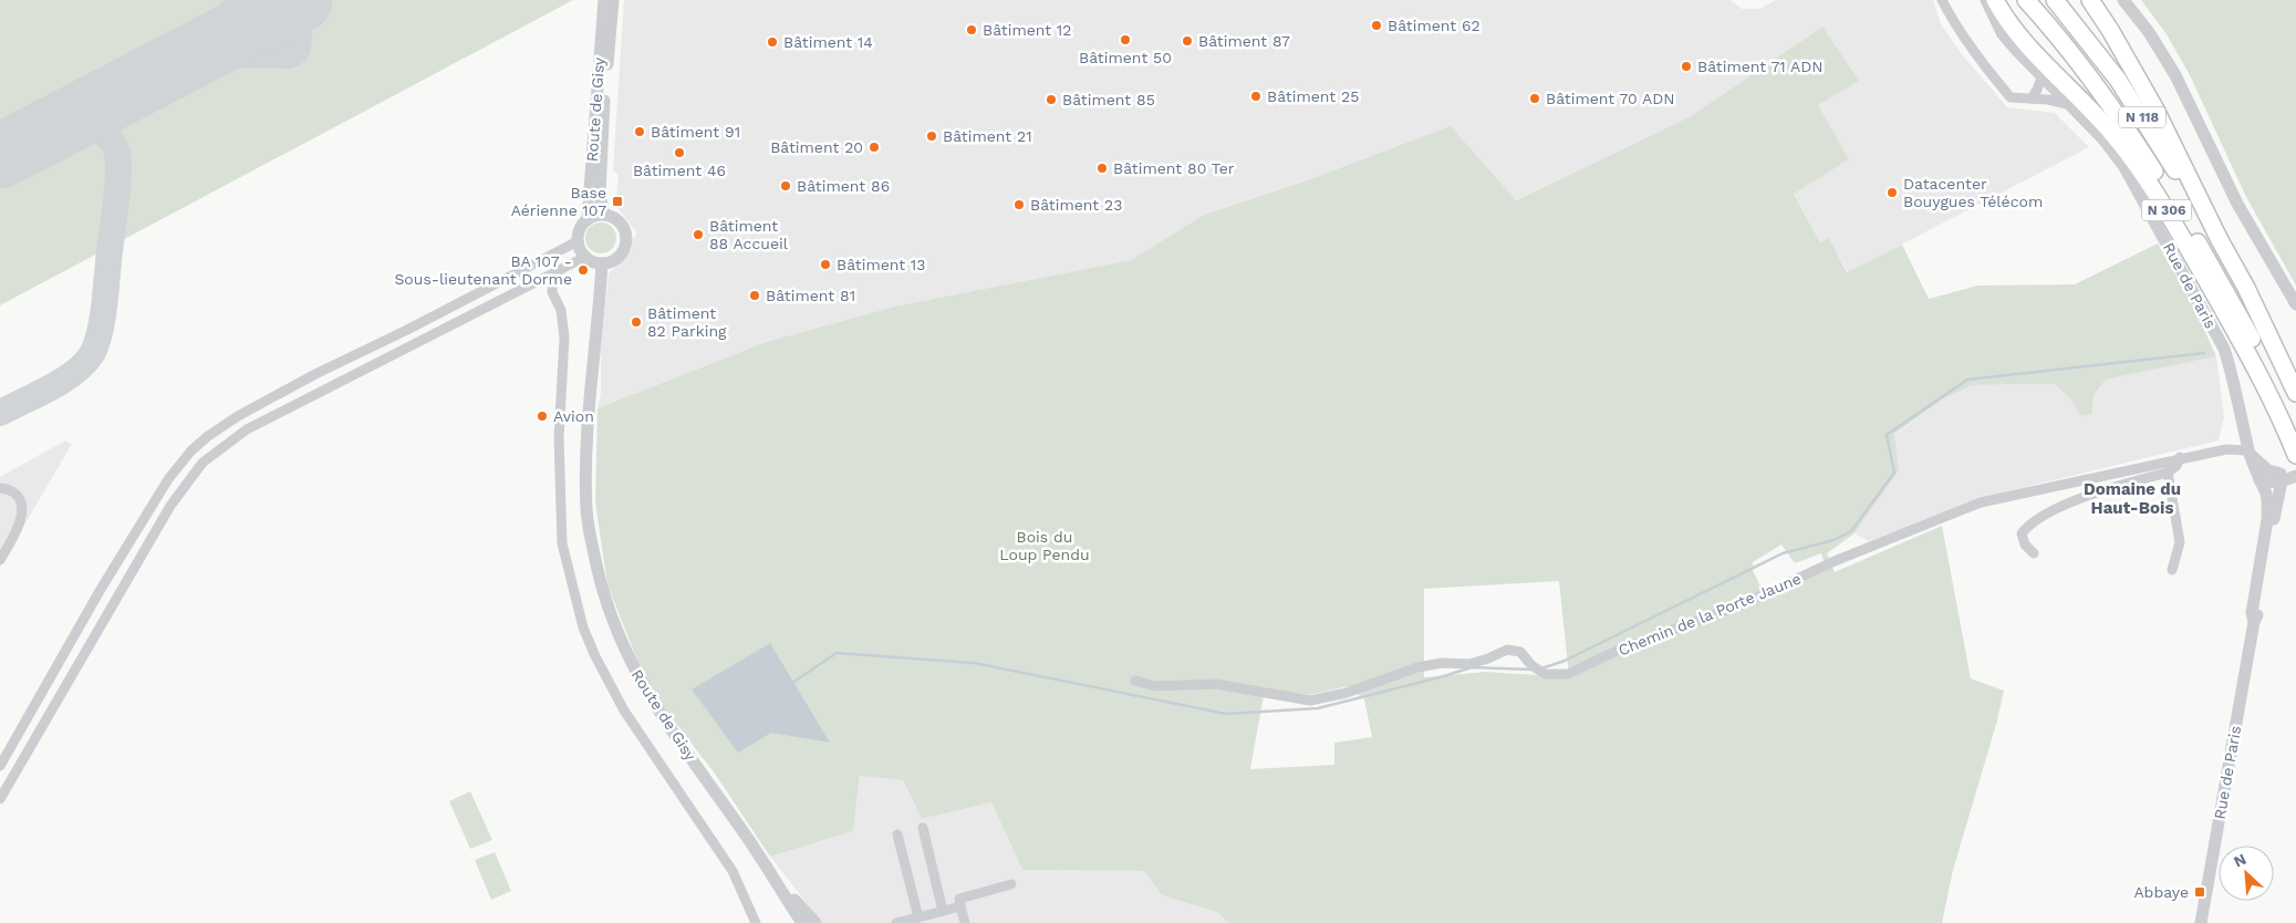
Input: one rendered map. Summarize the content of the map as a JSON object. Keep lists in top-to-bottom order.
{
  "streets": {
    "highway": ["N 118", "N 306"],
    "street": ["Route de Gisy", "Rue de Paris", "Chemin de la Porte Jaune"]
  },
  "crossings": [
    ["N 118", "N 306"],
    ["Rue de Paris", "Chemin de la Porte Jaune"]
  ],
  "districts": ["Domaine du Haut-Bois"],
  "parks": ["Bois du Loup Pendu"],
  "places": {
    "other": [
      "Bâtiment 62",
      "Bâtiment 12",
      "Bâtiment 50",
      "Bâtiment 87",
      "Bâtiment 14",
      "Bâtiment 71 ADN",
      "Bâtiment 25",
      "Bâtiment 70 ADN",
      "Bâtiment 85",
      "Bâtiment 91",
      "Bâtiment 21",
      "Bâtiment 20",
      "Bâtiment 46",
      "Bâtiment 80 Ter",
      "Bâtiment 86",
      "Datacenter Bouygues Télécom",
      "Bâtiment 23",
      "Bâtiment 88 Accueil",
      "Bâtiment 13",
      "BA 107 - Sous-lieutenant Dorme",
      "Bâtiment 81",
      "Bâtiment 82 Parking",
      "Avion"
    ],
    "transit": ["Base Aérienne 107", "Abbaye"]
  },
  "north": "top left"
}
